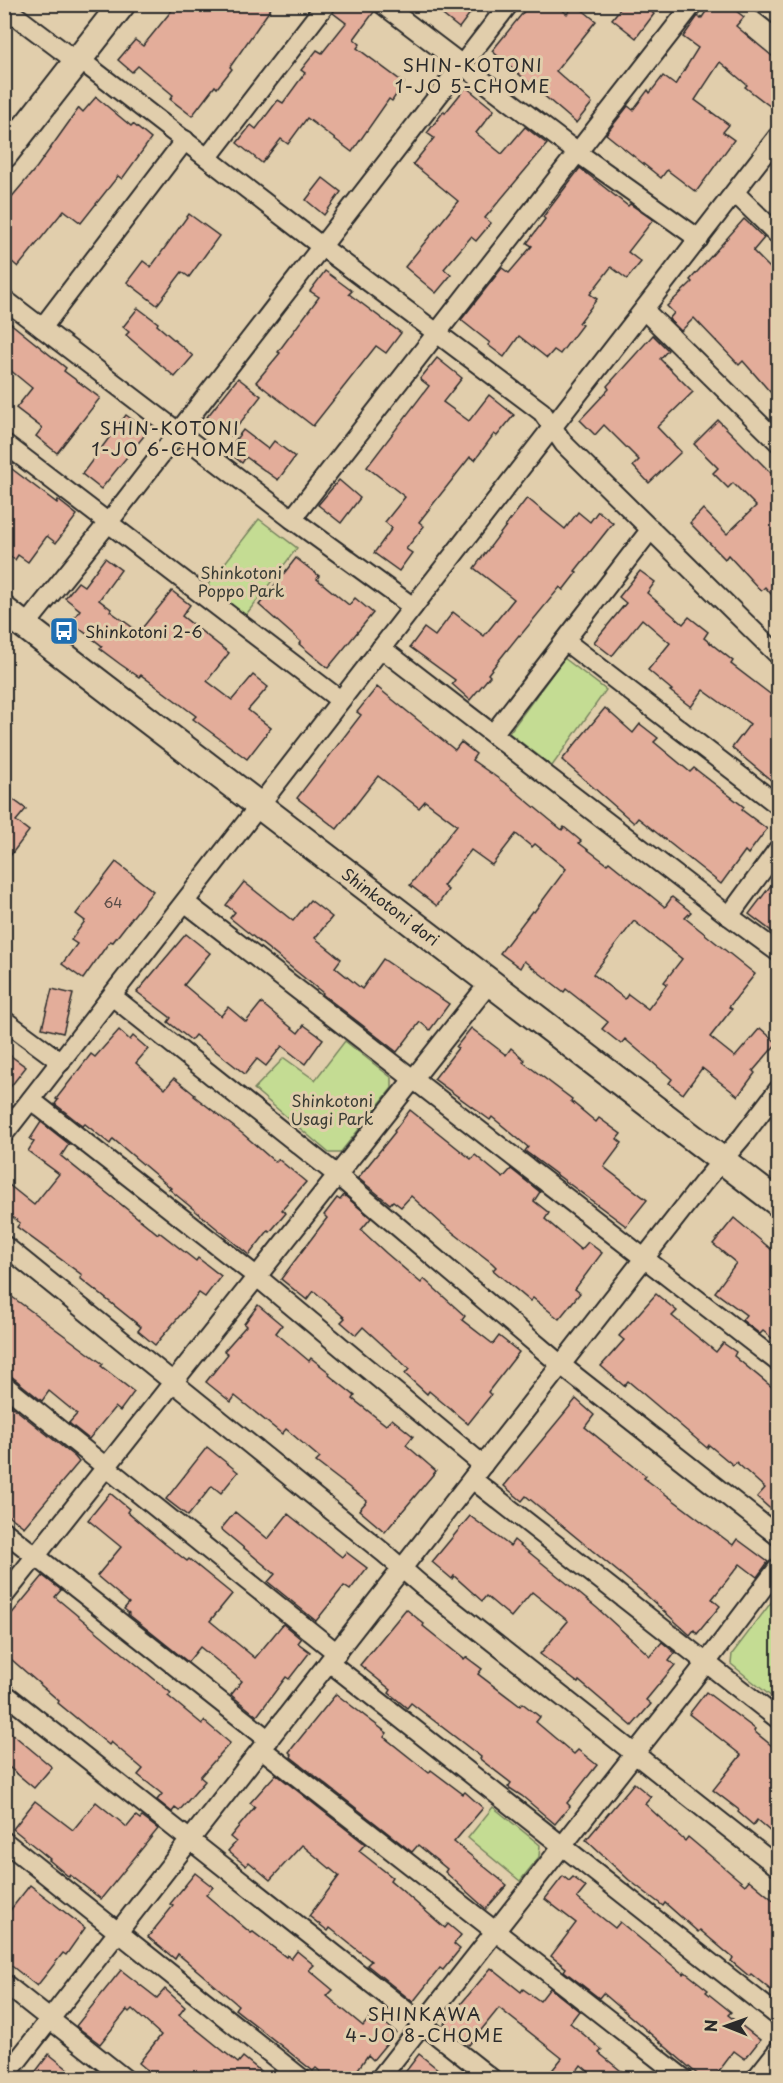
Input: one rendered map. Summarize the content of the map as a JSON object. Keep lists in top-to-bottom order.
{
  "streets": {
    "street": ["Shinkotoni dori"]
  },
  "districts": ["SHIN-KOTONI 1-JO 5-CHOME", "SHIN-KOTONI 1-JO 6-CHOME", "SHINKAWA 4-JO 8-CHOME"],
  "parks": ["Shinkotoni Poppo Park", "Shinkotoni Usagi Park"],
  "places": {
    "bus stop": ["Shinkotoni 2-6"]
  },
  "house_numbers": ["64"],
  "north": "left"
}
